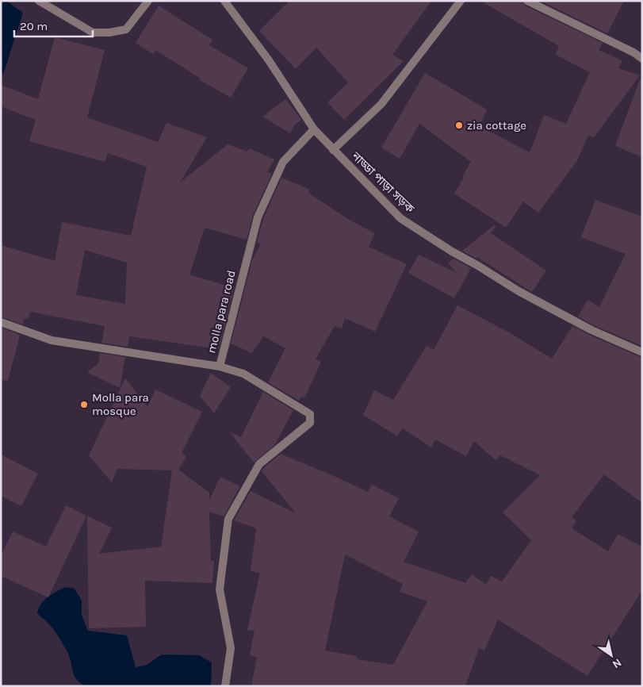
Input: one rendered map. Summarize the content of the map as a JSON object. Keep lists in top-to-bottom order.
{
  "streets": {
    "street": ["নাড্ডা পাড়া সড়ক", "molla para road"]
  },
  "crossings": [
    ["নাড্ডা পাড়া সড়ক", "molla para road"]
  ],
  "places": ["zia cottage", "Molla para mosque"],
  "scale_bar": "20 m",
  "north": "bottom right"
}
